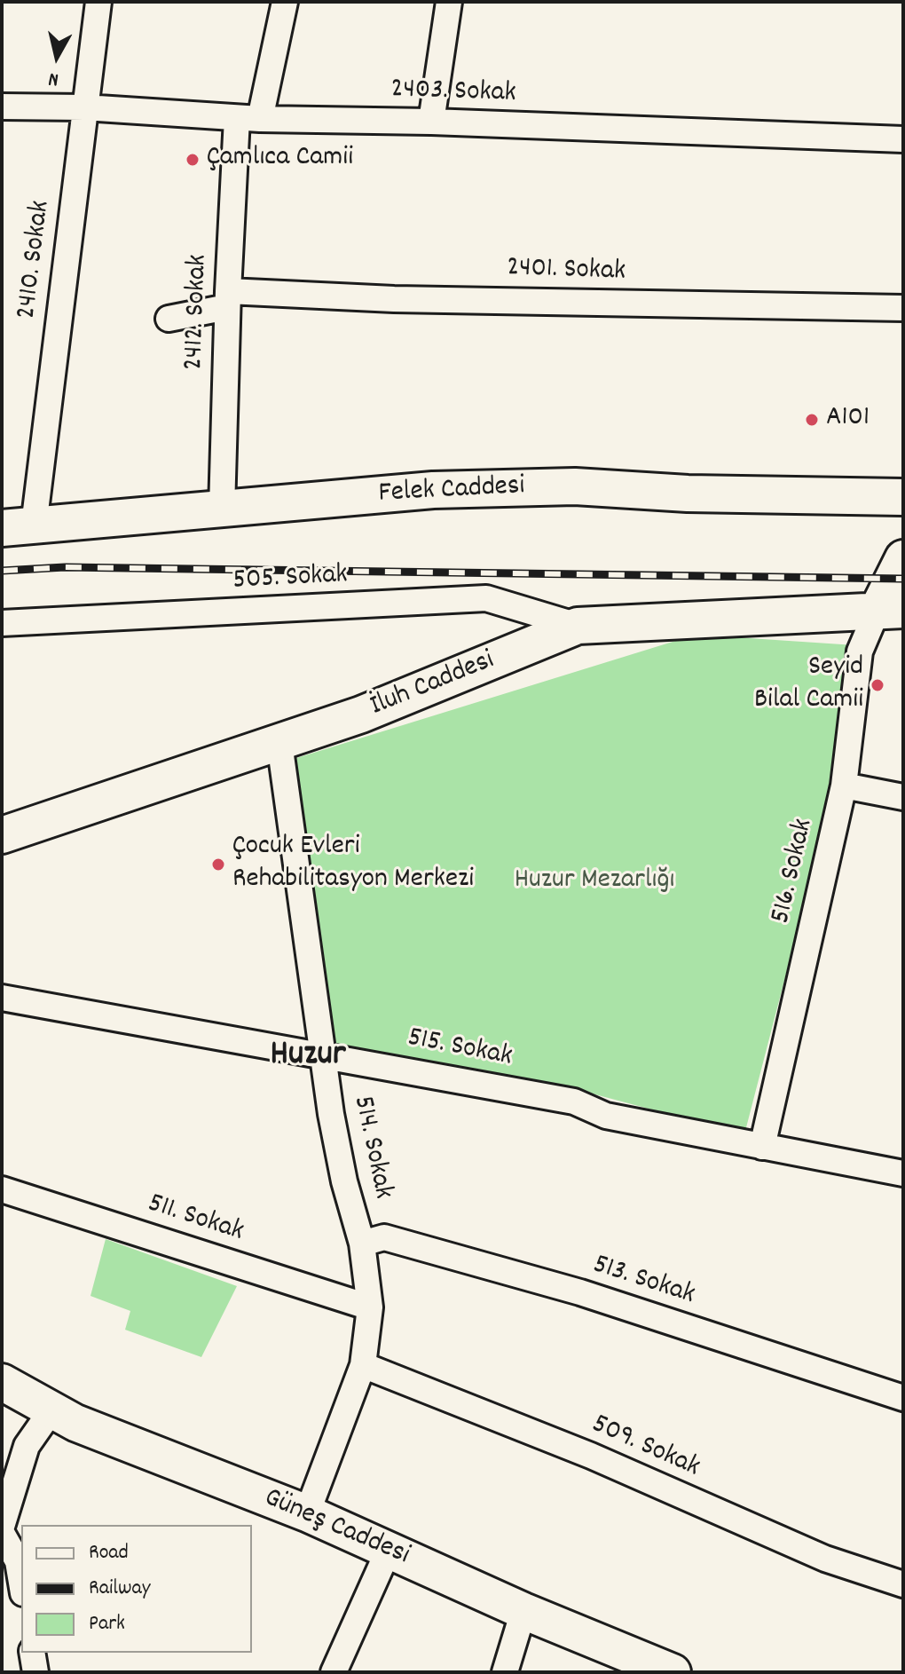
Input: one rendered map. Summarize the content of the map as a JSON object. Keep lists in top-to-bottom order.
{
  "streets": {
    "street": [
      "2403. Sokak",
      "2410. Sokak",
      "2401. Sokak",
      "2412. Sokak",
      "Felek Caddesi",
      "505. Sokak",
      "İluh Caddesi",
      "516. Sokak",
      "515. Sokak",
      "514. Sokak",
      "511. Sokak",
      "513. Sokak",
      "509. Sokak",
      "Güneş Caddesi"
    ]
  },
  "crossings": [
    ["2403. Sokak", "2410. Sokak"],
    ["2403. Sokak", "2412. Sokak"],
    ["2410. Sokak", "Felek Caddesi"],
    ["2401. Sokak", "2412. Sokak"],
    ["2412. Sokak", "Felek Caddesi"],
    ["505. Sokak", "İluh Caddesi"],
    ["İluh Caddesi", "516. Sokak"],
    ["İluh Caddesi", "514. Sokak"],
    ["516. Sokak", "515. Sokak"],
    ["515. Sokak", "514. Sokak"],
    ["514. Sokak", "511. Sokak"],
    ["514. Sokak", "513. Sokak"],
    ["514. Sokak", "509. Sokak"],
    ["514. Sokak", "Güneş Caddesi"]
  ],
  "districts": ["Huzur"],
  "parks": ["Huzur Mezarlığı"],
  "places": [
    "Çamlıca Camii",
    "A101",
    "Seyid Bilal Camii",
    "Çocuk Evleri Rehabilitasyon Merkezi"
  ],
  "legend": ["Road", "Railway", "Park"],
  "north": "bottom"
}
